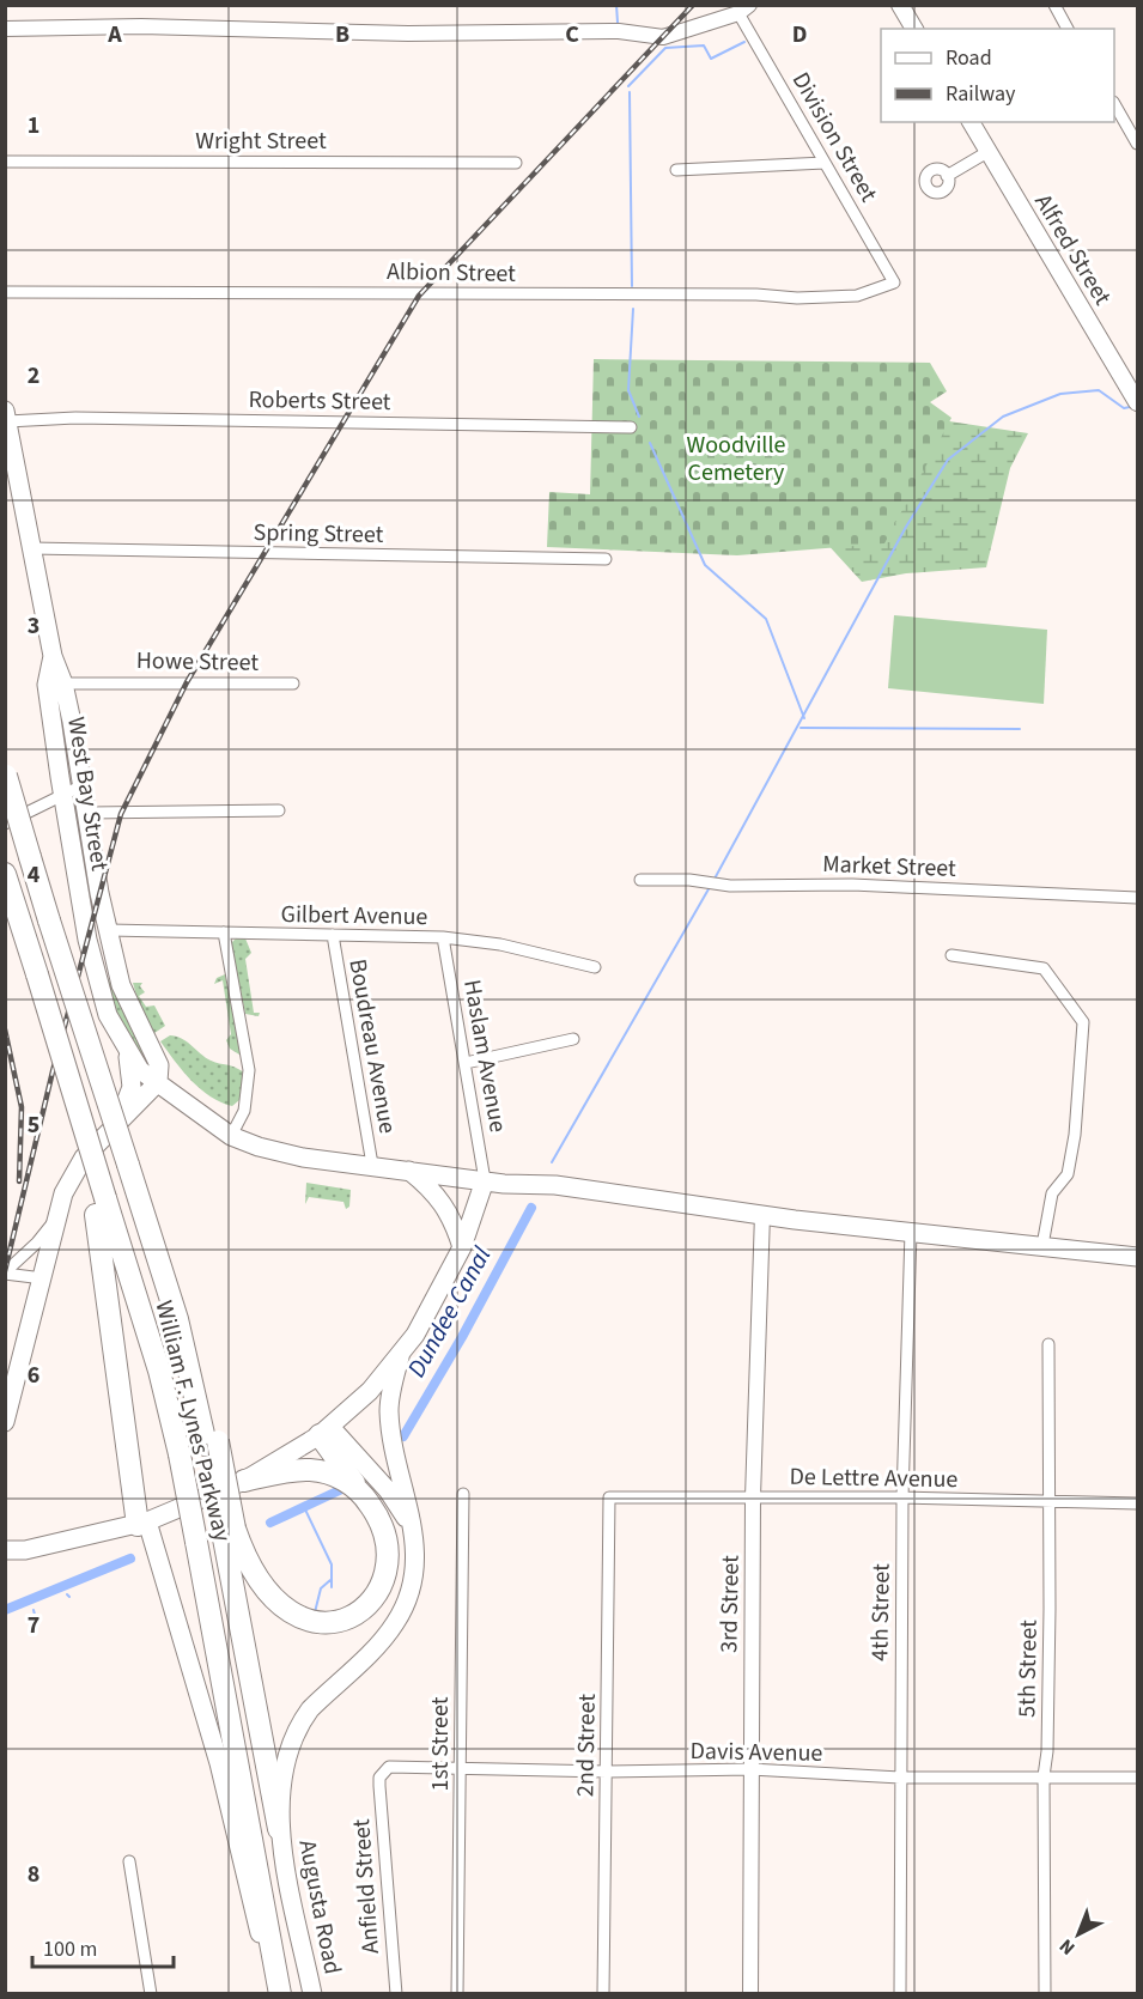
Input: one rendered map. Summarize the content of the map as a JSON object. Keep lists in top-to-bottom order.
{
  "streets": {
    "highway": ["William F. Lynes Parkway"],
    "main road": ["Alfred Street", "West Bay Street", "Augusta Road"],
    "street": [
      "Division Street",
      "Wright Street",
      "Albion Street",
      "Roberts Street",
      "Spring Street",
      "Howe Street",
      "Market Street",
      "Gilbert Avenue",
      "Boudreau Avenue",
      "Haslam Avenue",
      "De Lettre Avenue",
      "3rd Street",
      "4th Street",
      "5th Street",
      "1st Street",
      "2nd Street",
      "Davis Avenue",
      "Anfield Street"
    ]
  },
  "crossings": [
    ["Division Street", "Albion Street"],
    ["Roberts Street", "West Bay Street"],
    ["Spring Street", "West Bay Street"],
    ["Howe Street", "West Bay Street"],
    ["West Bay Street", "Gilbert Avenue"],
    ["Gilbert Avenue", "Boudreau Avenue"],
    ["Gilbert Avenue", "Haslam Avenue"],
    ["William F. Lynes Parkway", "Augusta Road"],
    ["De Lettre Avenue", "3rd Street"],
    ["De Lettre Avenue", "4th Street"],
    ["De Lettre Avenue", "5th Street"],
    ["De Lettre Avenue", "2nd Street"],
    ["3rd Street", "Davis Avenue"],
    ["4th Street", "Davis Avenue"],
    ["5th Street", "Davis Avenue"],
    ["1st Street", "Davis Avenue"],
    ["2nd Street", "Davis Avenue"],
    ["Davis Avenue", "Anfield Street"]
  ],
  "water": ["Dundee Canal"],
  "parks": ["Woodville Cemetery"],
  "legend": ["Road", "Railway"],
  "scale_bar": "100 m",
  "north": "bottom left",
  "grid": {
    "columns": [
      "A",
      "B",
      "C",
      "D"
    ],
    "rows": [
      "1",
      "2",
      "3",
      "4",
      "5",
      "6",
      "7",
      "8"
    ]
  }
}
